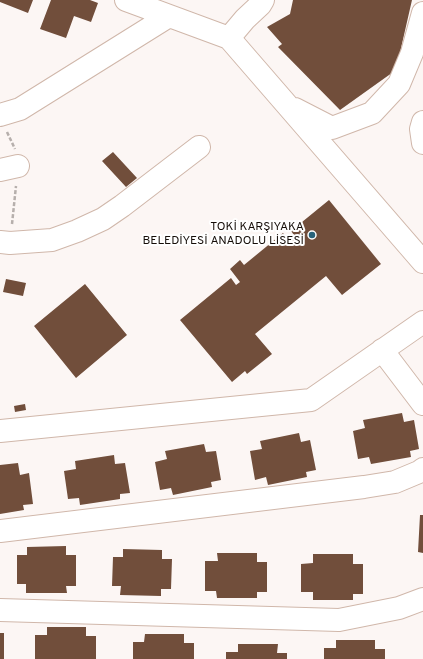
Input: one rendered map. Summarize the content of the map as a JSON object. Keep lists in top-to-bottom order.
{
  "places": ["TOKİ KARŞIYAKA BELEDİYESİ ANADOLU LİSESİ"]
}
